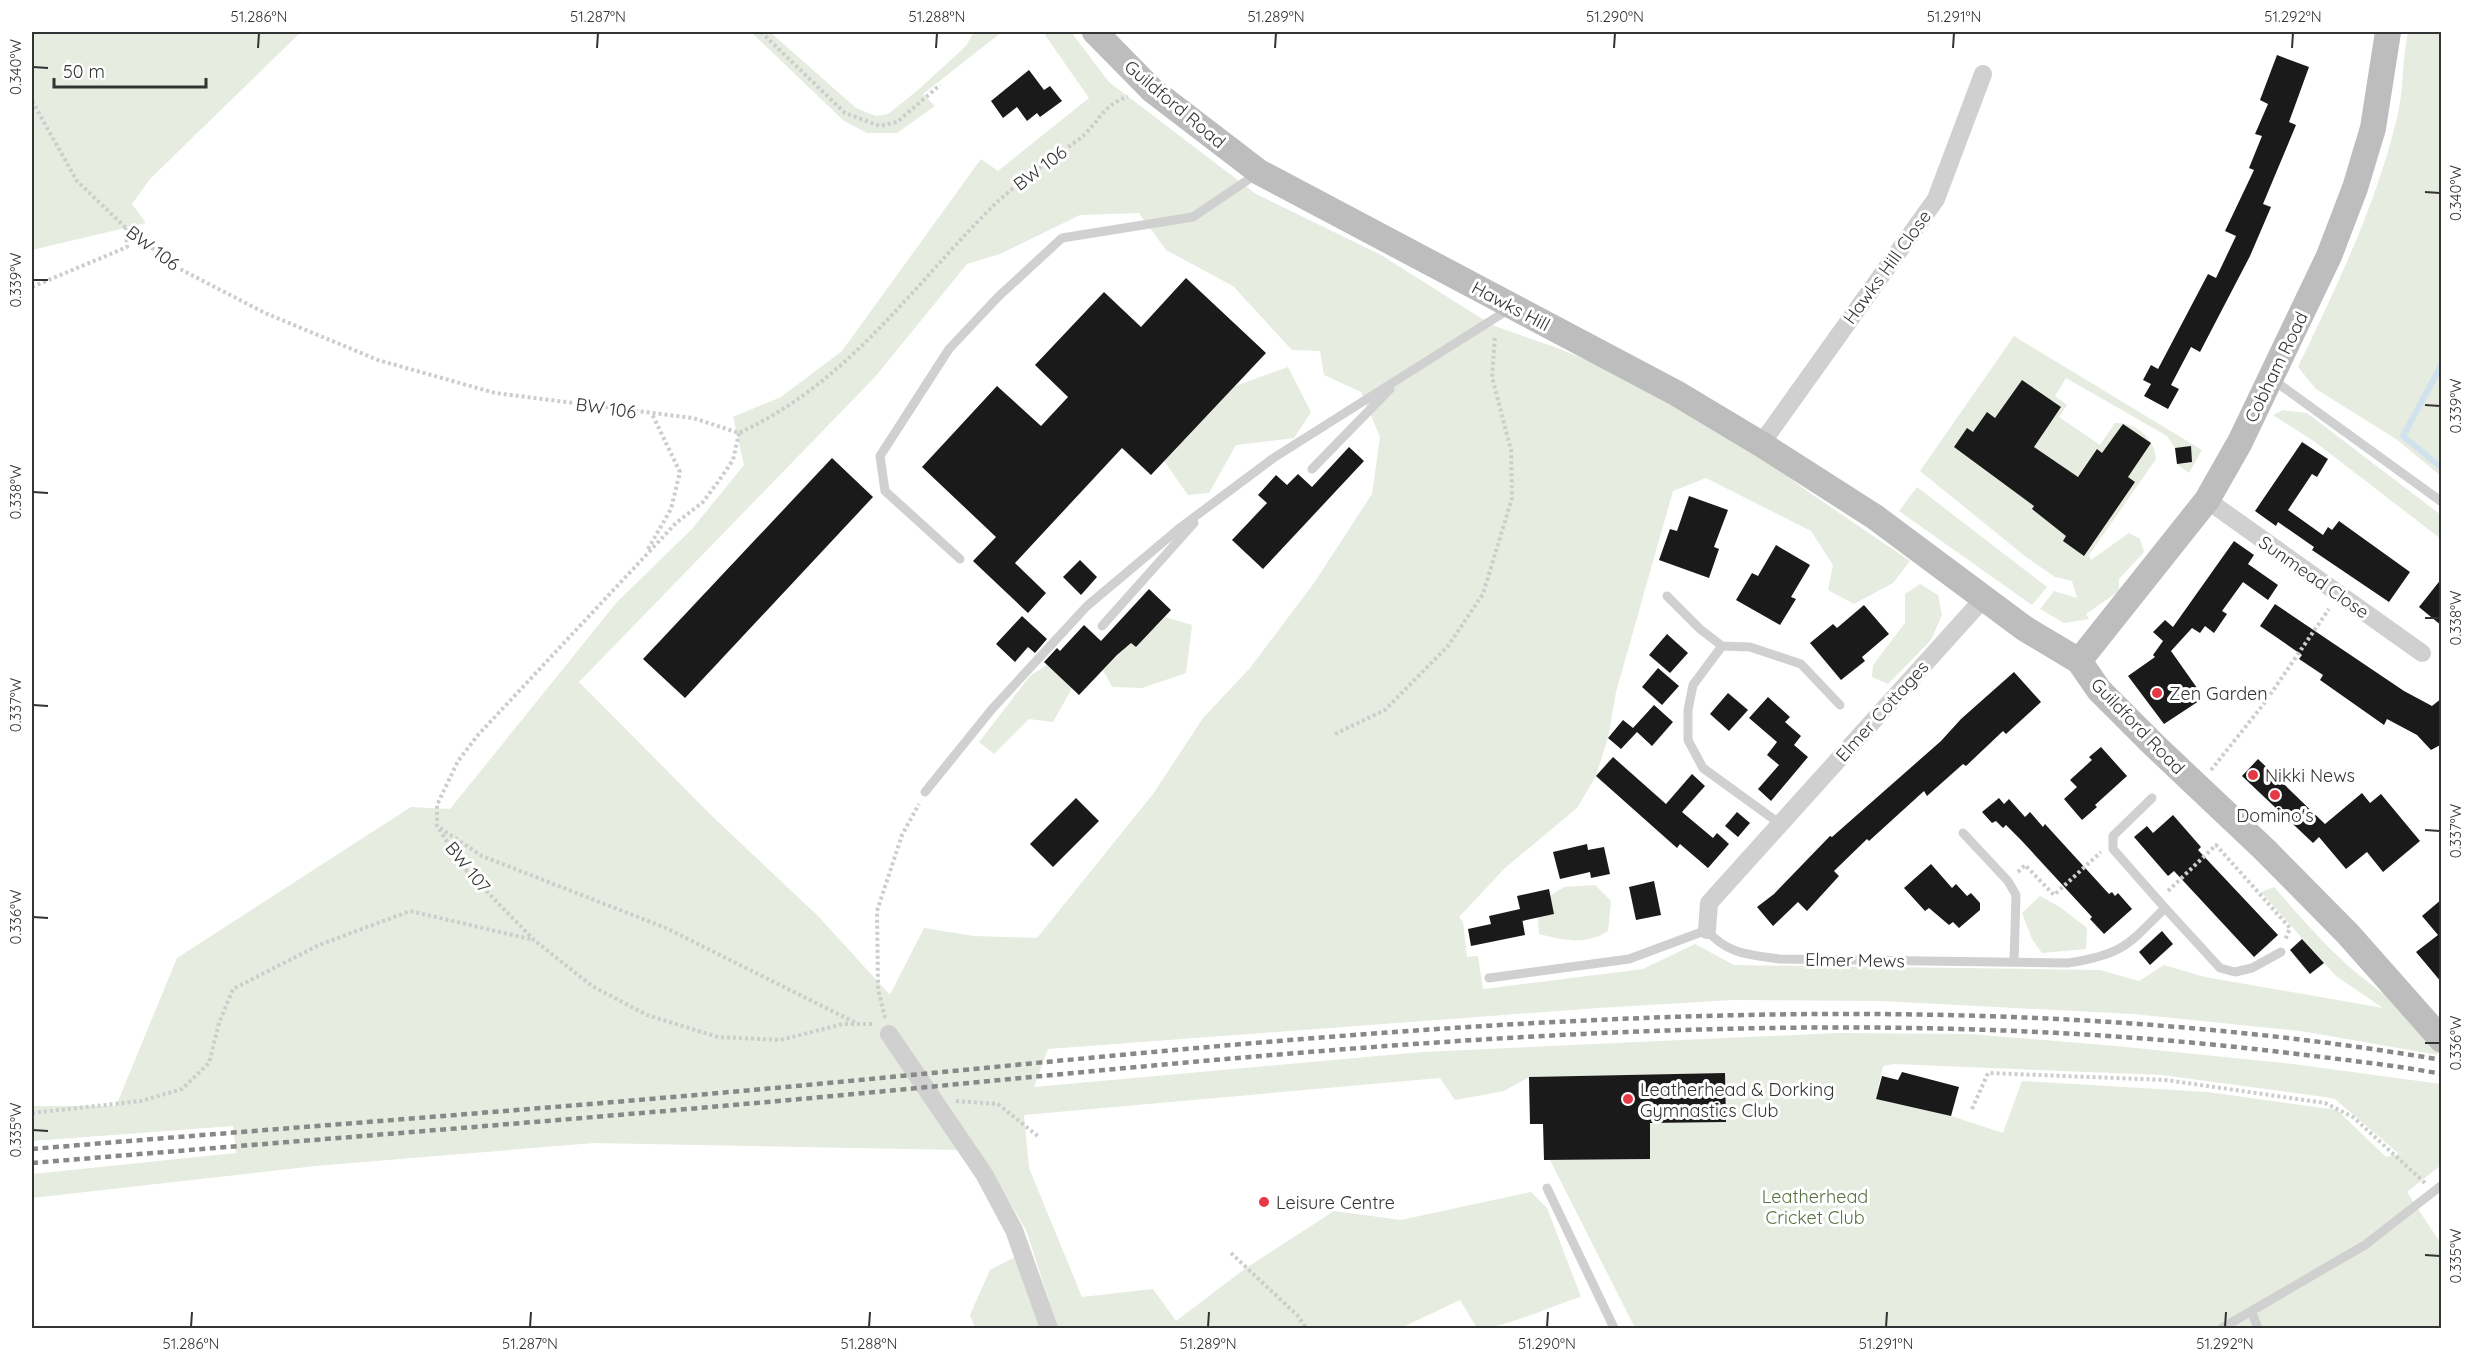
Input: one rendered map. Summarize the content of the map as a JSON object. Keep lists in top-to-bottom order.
{
  "streets": {
    "main road": ["Guildford Road", "Hawks Hill", "Cobham Road"],
    "street": ["Hawks Hill Close", "Sunmead Close", "Elmer Cottages"],
    "lane": ["Elmer Mews"],
    "path": ["BW 106", "BW 107"]
  },
  "crossings": [
    ["Guildford Road", "BW 106"],
    ["Guildford Road", "Hawks Hill Close"],
    ["Guildford Road", "Hawks Hill"],
    ["Guildford Road", "Cobham Road"],
    ["Guildford Road", "Elmer Cottages"],
    ["BW 106", "BW 107"],
    ["Hawks Hill Close", "Hawks Hill"],
    ["Cobham Road", "Sunmead Close"],
    ["Elmer Cottages", "Elmer Mews"]
  ],
  "parks": ["Leatherhead Cricket Club"],
  "places": [
    "Zen Garden",
    "Nikki News",
    "Domino's",
    "Leatherhead & Dorking Gymnastics Club",
    "Leisure Centre"
  ],
  "scale_bar": "50 m",
  "coordinates": [
    "51.286°N",
    "51.287°N",
    "51.288°N",
    "51.289°N",
    "51.290°N",
    "51.291°N",
    "51.292°N",
    "0.340°W",
    "0.339°W",
    "0.338°W",
    "0.337°W",
    "0.336°W",
    "0.335°W"
  ]
}
